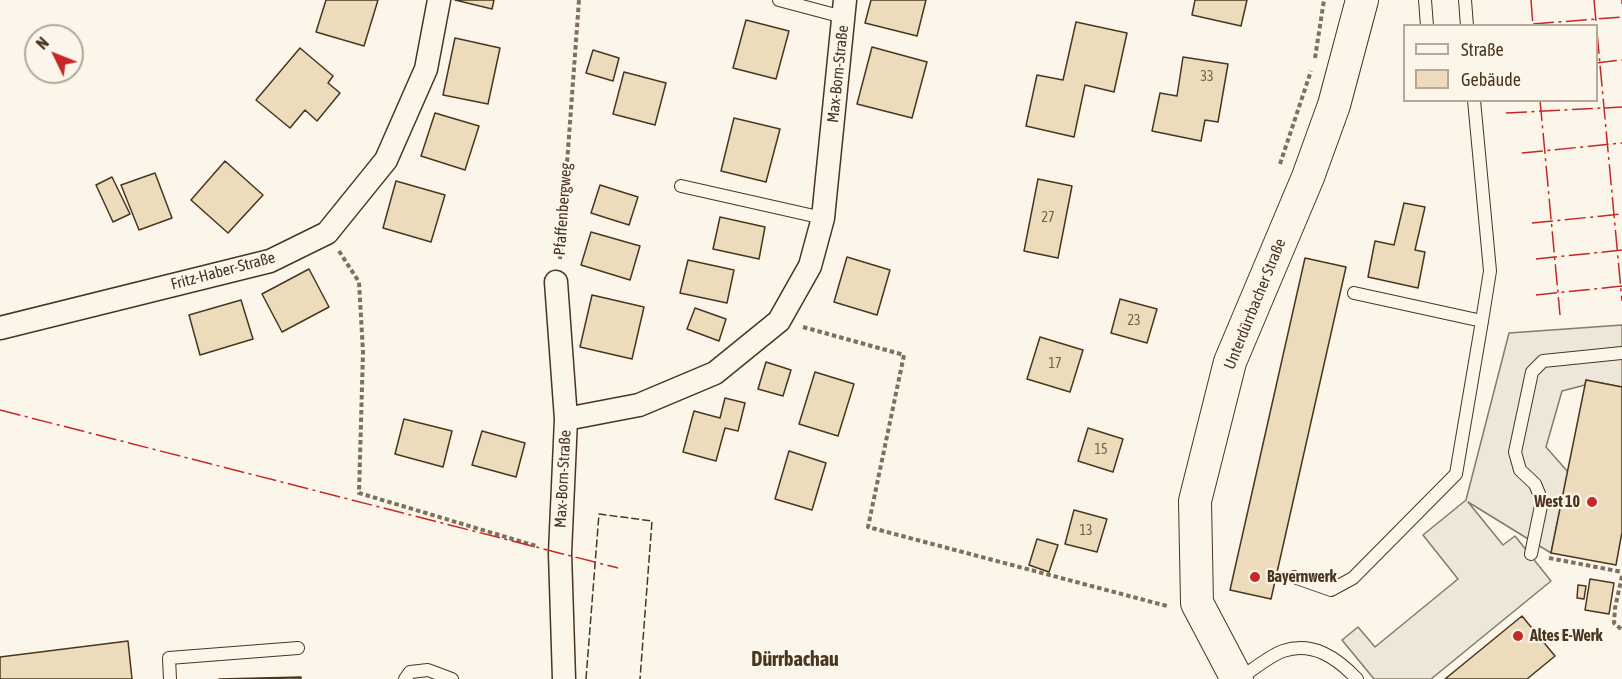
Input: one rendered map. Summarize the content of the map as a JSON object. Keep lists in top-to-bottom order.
{
  "streets": {
    "street": ["Max-Born-Straße", "Fritz-Haber-Straße", "Unterdürrbacher Straße"],
    "path": ["Pfaffenbergweg"]
  },
  "districts": ["Dürrbachau"],
  "places": ["West 10", "Bayernwerk", "Altes E-Werk"],
  "house_numbers": [
    "33",
    "27",
    "23",
    "17",
    "15",
    "13"
  ],
  "legend": ["Straße", "Gebäude"],
  "north": "top left"
}
